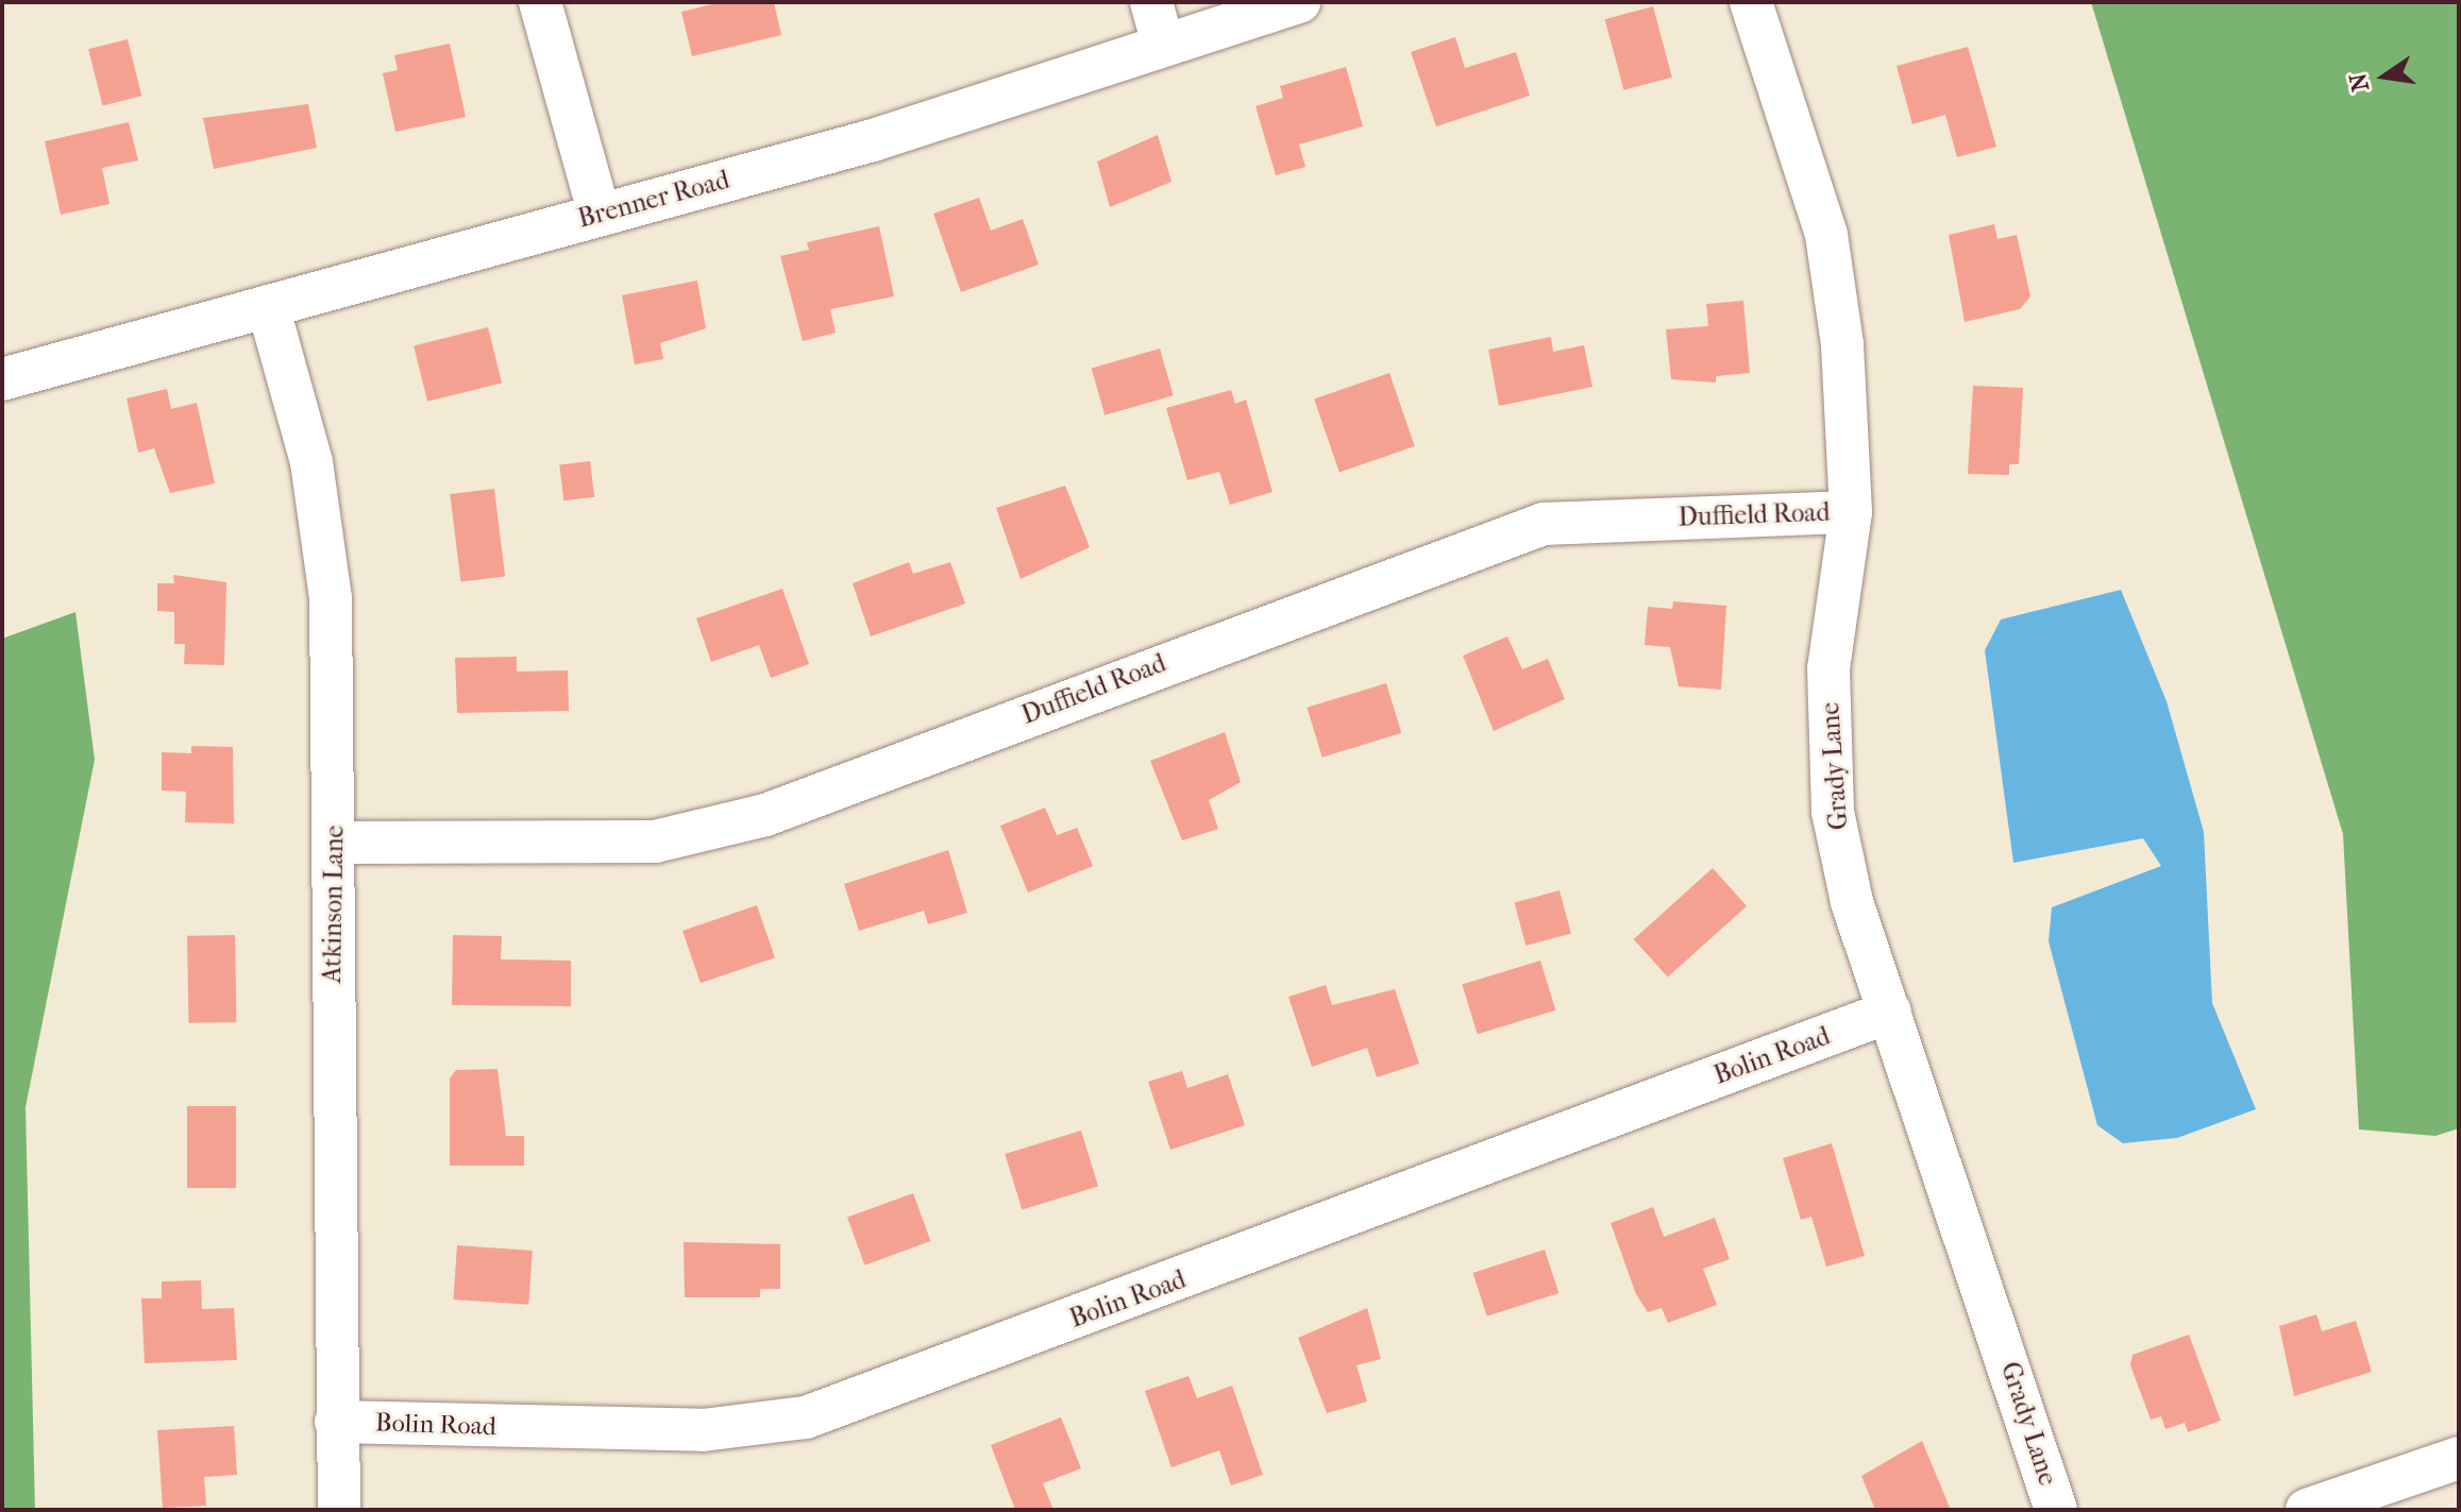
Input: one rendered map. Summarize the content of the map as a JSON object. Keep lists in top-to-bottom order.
{
  "streets": {
    "street": [
      "Brenner Road",
      "Duffield Road",
      "Grady Lane",
      "Atkinson Lane",
      "Bolin Road"
    ]
  },
  "crossings": [
    ["Brenner Road", "Atkinson Lane"],
    ["Duffield Road", "Grady Lane"],
    ["Duffield Road", "Atkinson Lane"],
    ["Grady Lane", "Bolin Road"],
    ["Atkinson Lane", "Bolin Road"]
  ],
  "north": "left"
}
